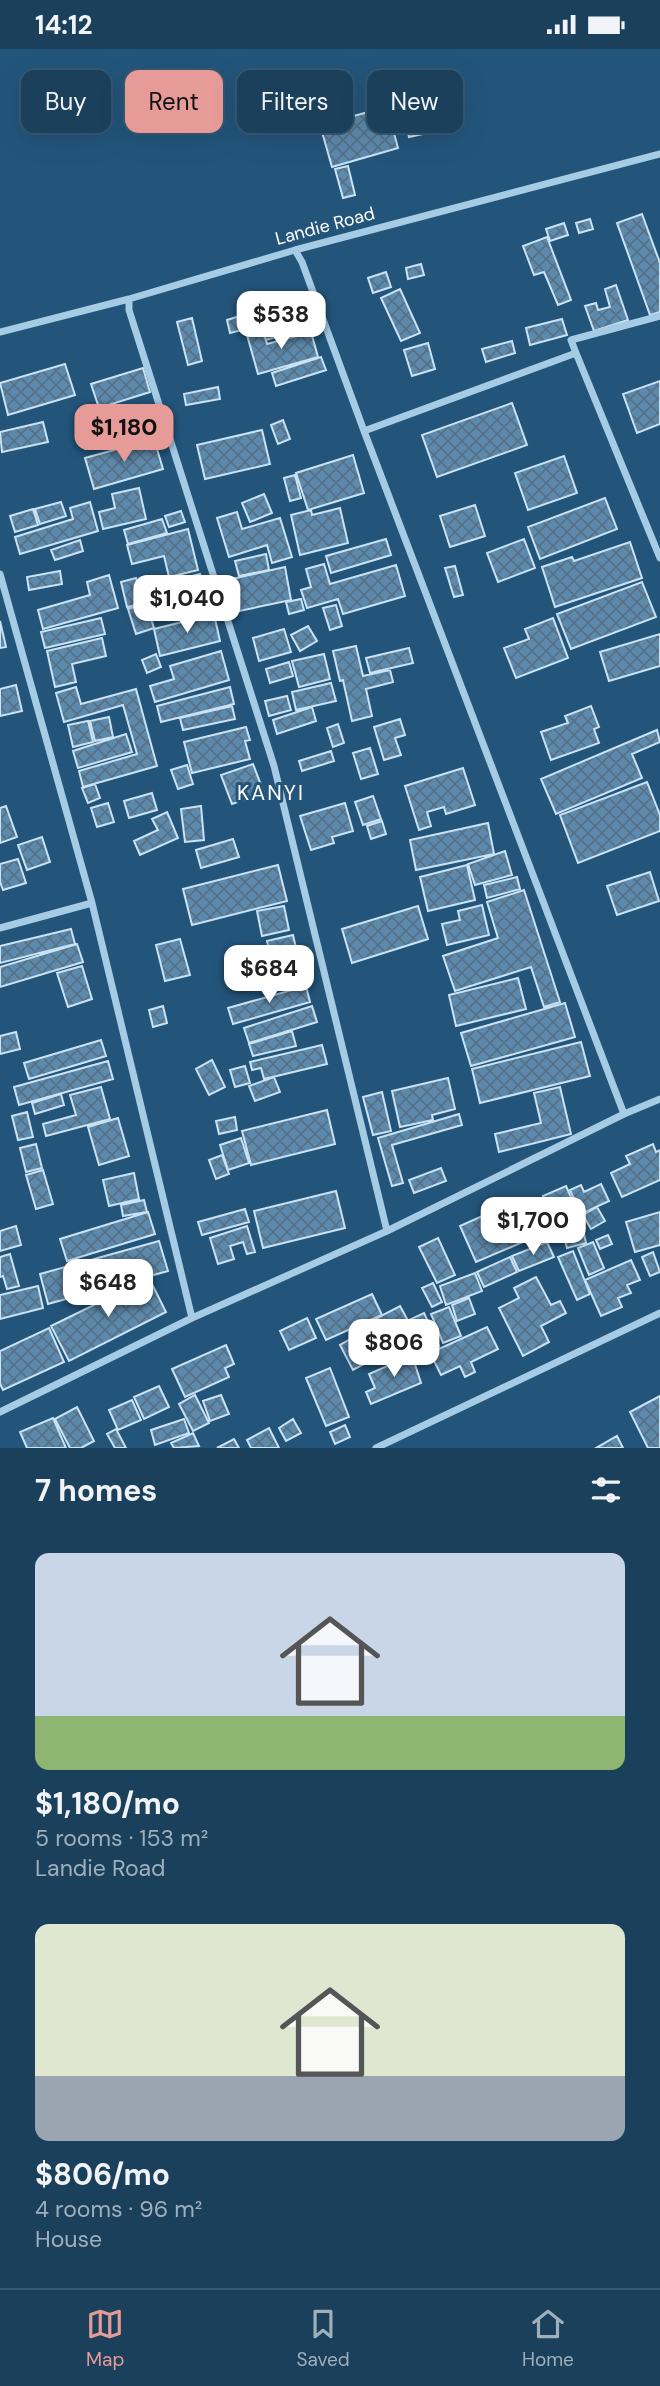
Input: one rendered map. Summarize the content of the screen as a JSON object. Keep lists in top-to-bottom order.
{
  "streets": {
    "street": ["Landie Road"]
  },
  "districts": ["KANYI"],
  "page": {
    "status": "14:12",
    "chip": [
      "Buy",
      "Rent",
      "Filters",
      "New"
    ],
    "price": [
      "$538",
      "$1,180",
      "$1,040",
      "$684",
      "$1,700",
      "$648",
      "$806"
    ],
    "heading": "7 homes",
    "list": [
      {
        "name": "$1,180/mo",
        "note": "5 rooms · 153 m² · Landie Road"
      },
      {
        "name": "$806/mo",
        "note": "4 rooms · 96 m² · House"
      }
    ],
    "tabs": ["Map", "Saved", "Home"]
  }
}
